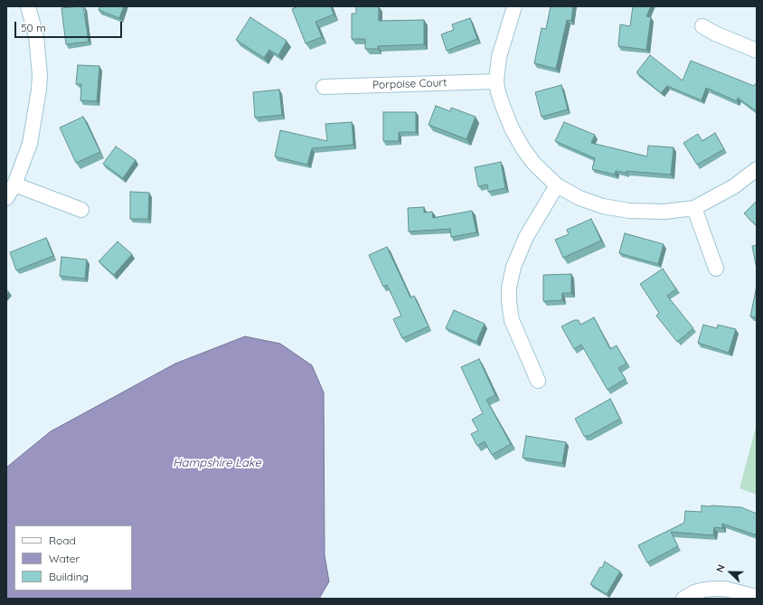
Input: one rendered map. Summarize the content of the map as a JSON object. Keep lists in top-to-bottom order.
{
  "streets": {
    "street": ["Porpoise Court"]
  },
  "water": ["Hampshire Lake"],
  "legend": ["Road", "Water", "Building"],
  "scale_bar": "50 m",
  "north": "left"
}
